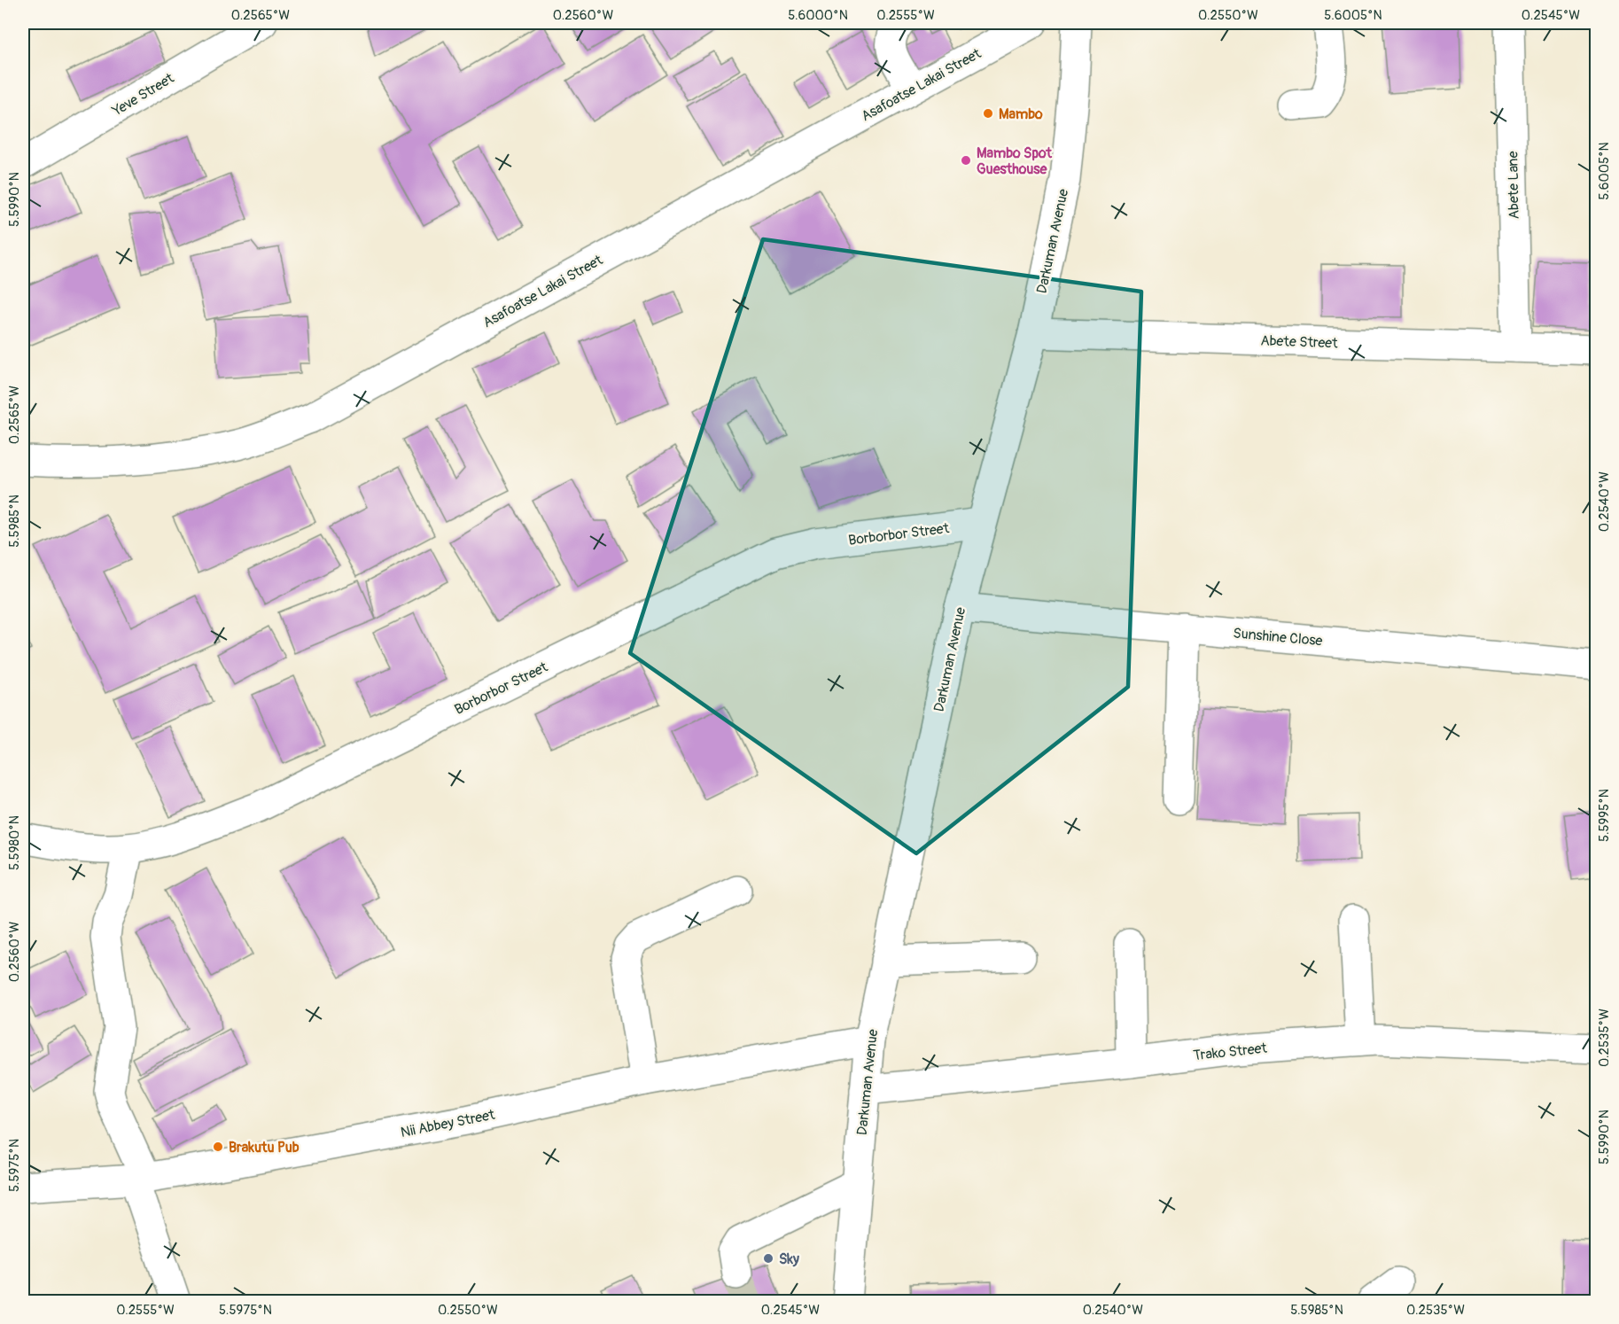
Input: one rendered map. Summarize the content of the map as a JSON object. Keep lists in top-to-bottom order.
{
  "streets": {
    "street": [
      "Asafoatse Lakai Street",
      "Yeve Street",
      "Abete Lane",
      "Darkuman Avenue",
      "Abete Street",
      "Borborbor Street",
      "Sunshine Close",
      "Trako Street",
      "Nii Abbey Street"
    ]
  },
  "crossings": [
    ["Abete Lane", "Abete Street"],
    ["Darkuman Avenue", "Abete Street"],
    ["Darkuman Avenue", "Borborbor Street"],
    ["Darkuman Avenue", "Sunshine Close"],
    ["Darkuman Avenue", "Trako Street"],
    ["Darkuman Avenue", "Nii Abbey Street"]
  ],
  "places": [
    "Mambo",
    "Mambo Spot Guesthouse",
    "Brakutu Pub",
    "Sky"
  ],
  "coordinates": [
    "0.2565°W",
    "0.2560°W",
    "5.6000°N",
    "0.2555°W",
    "0.2550°W",
    "5.6005°N",
    "0.2545°W",
    "5.5990°N",
    "0.2540°W",
    "5.5985°N",
    "5.5995°N",
    "5.5980°N",
    "0.2535°W",
    "5.5975°N"
  ]
}
